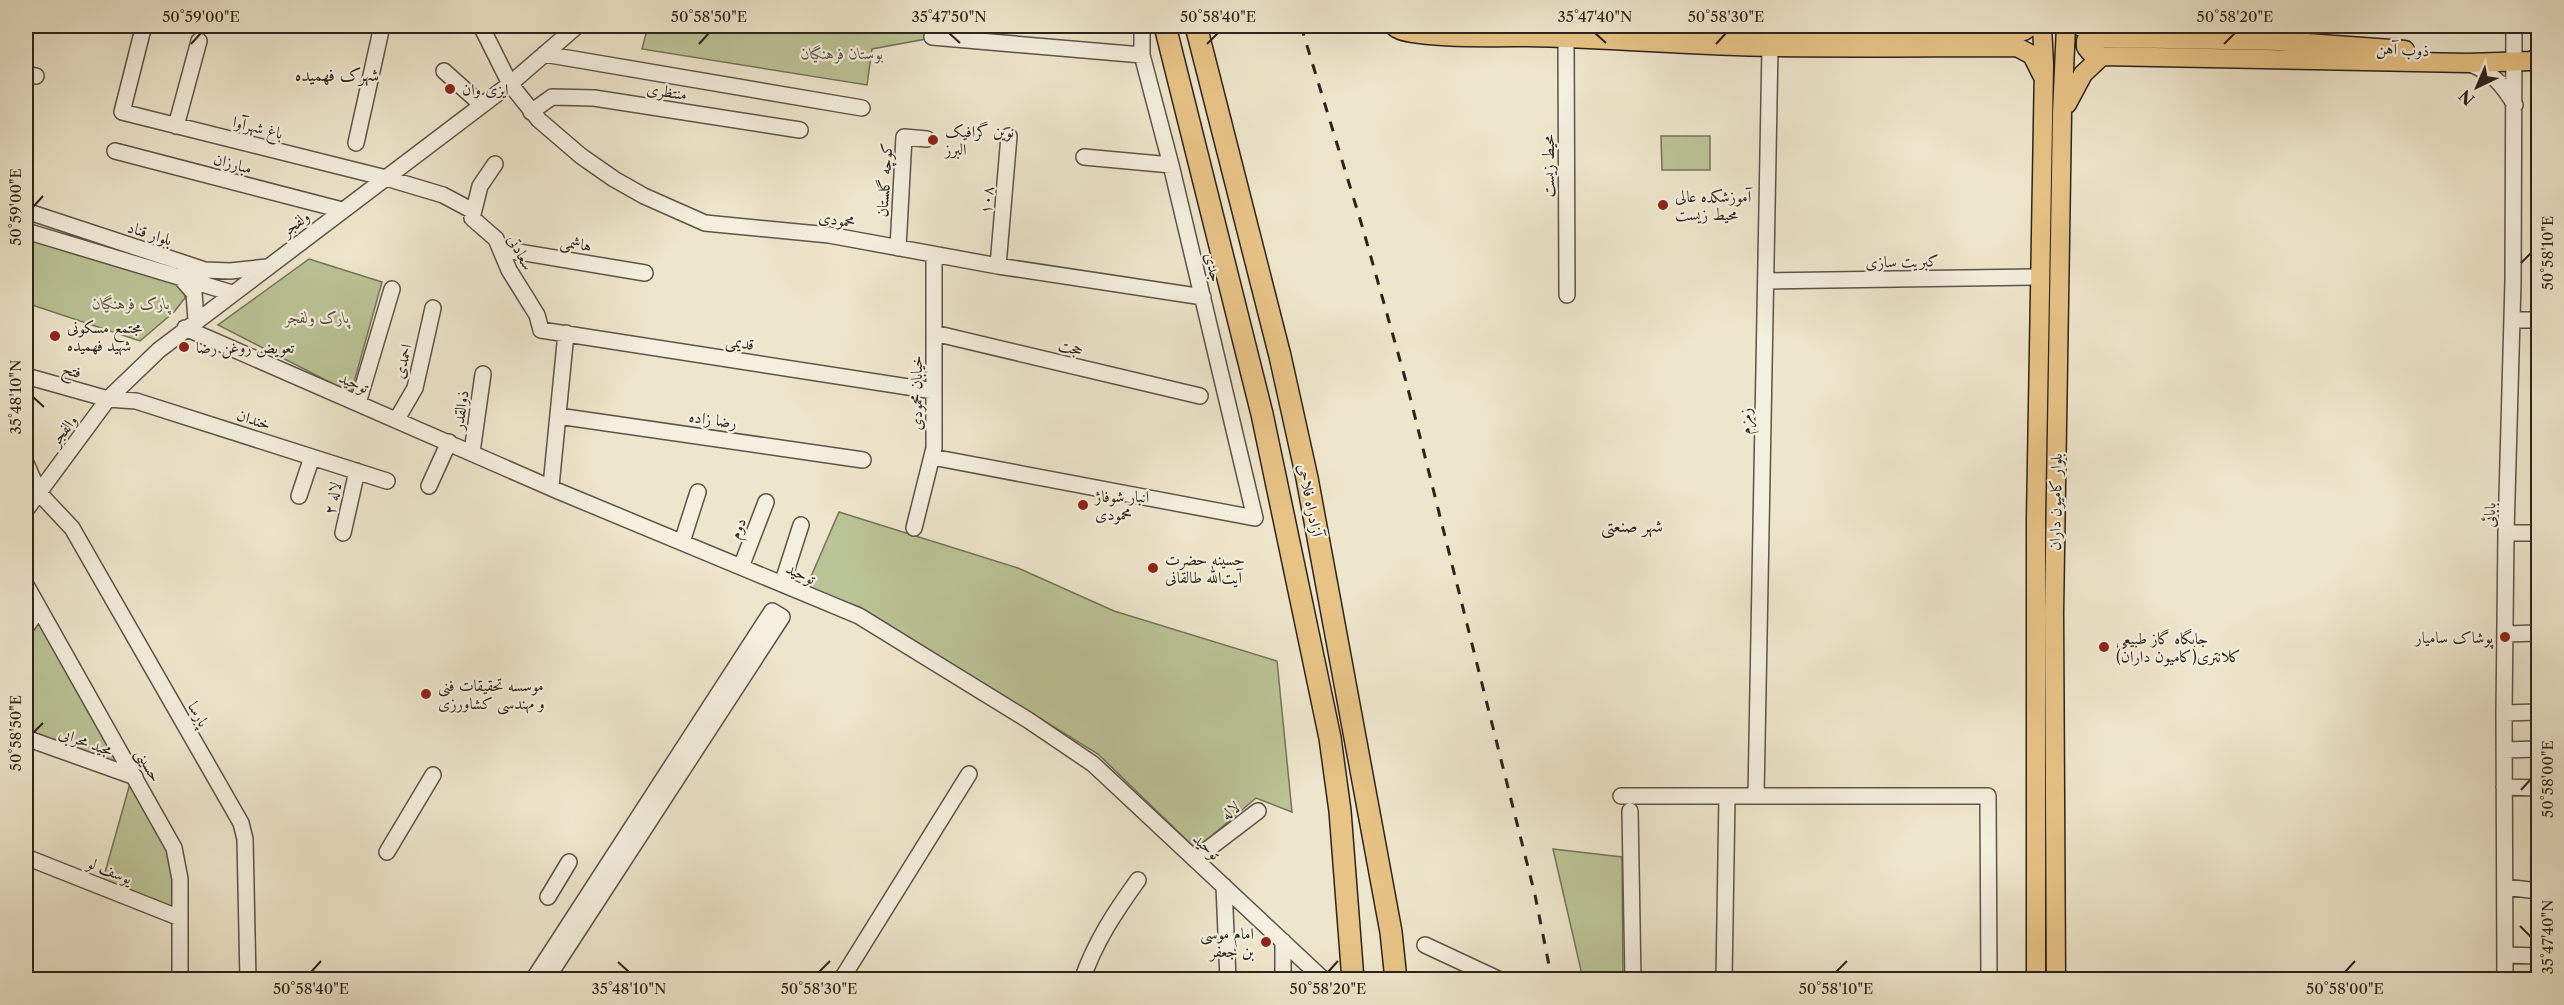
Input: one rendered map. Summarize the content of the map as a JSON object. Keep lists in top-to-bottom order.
{
  "streets": {
    "highway": ["آزادراه فلاحی"],
    "main road": ["ذوب آهن", "بلوار کامیون داران"],
    "street": [
      "منتظری",
      "باغ شهرآوا",
      "مبارزان",
      "محیط زیست",
      "کوچه گلستان",
      "۱۰۸",
      "محمودی",
      "ولفجر",
      "بلوار قناد",
      "هاشمی",
      "سعادتی",
      "کبریت سازی",
      "جدی",
      "قدیمی",
      "حجت",
      "احمدی",
      "فتح",
      "توحید",
      "خیابان محمودی",
      "ذوالقدر",
      "خندان",
      "رضا زاده",
      "زمزم",
      "والفجر",
      "لاله ۲",
      "بابائی",
      "دوم",
      "پارسا",
      "مجید محرابی",
      "حسینی",
      "لاله",
      "یوسف لو"
    ]
  },
  "crossings": [
    ["ذوب آهن", "بابائی"],
    ["منتظری", "محمودی"],
    ["باغ شهرآوا", "ولفجر"],
    ["باغ شهرآوا", "سعادتی"],
    ["مبارزان", "ولفجر"],
    ["کوچه گلستان", "محمودی"],
    ["۱۰۸", "محمودی"],
    ["محمودی", "ولفجر"],
    ["محمودی", "جدی"],
    ["محمودی", "خیابان محمودی"],
    ["ولفجر", "بلوار قناد"],
    ["ولفجر", "فتح"],
    ["ولفجر", "توحید"],
    ["ولفجر", "خندان"],
    ["ولفجر", "والفجر"],
    ["هاشمی", "سعادتی"],
    ["سعادتی", "قدیمی"],
    ["کبریت سازی", "زمزم"],
    ["کبریت سازی", "بلوار کامیون داران"],
    ["جدی", "خیابان محمودی"],
    ["قدیمی", "خیابان محمودی"],
    ["حجت", "خیابان محمودی"],
    ["احمدی", "توحید"],
    ["فتح", "خندان"],
    ["فتح", "والفجر"],
    ["توحید", "ذوالقدر"],
    ["توحید", "دوم"],
    ["توحید", "لاله"],
    ["خندان", "والفجر"],
    ["خندان", "لاله ۲"],
    ["والفجر", "پارسا"],
    ["مجید محرابی", "حسینی"],
    ["حسینی", "یوسف لو"]
  ],
  "districts": ["شهرک فهمیده", "شهر صنعتی"],
  "parks": ["بوستان فرهنگیان", "پارک فرهنگیان", "پارک ولفجر"],
  "places": [
    "ایزی وان",
    "نوین گرافیک البرز",
    "آموزشکده عالی محیط زیست",
    "مجتمع مسکونی شهید فهمیده",
    "تعویض روغن رضا",
    "انبار شوفاژ محمودی",
    "حسینه حضرت آیت‌الله طالقانی",
    "پوشاک سامیار",
    "جایگاه گاز طبیعی کلانتری(کامیون داران)",
    "موسسه تحقیقات فنی و مهندسی کشاورزی",
    "امام موسی بن جعفر"
  ],
  "north": "bottom left",
  "coordinates": [
    "50°59'00\"E",
    "50°58'50\"E",
    "35°47'50\"N",
    "50°58'40\"E",
    "35°47'40\"N",
    "50°58'30\"E",
    "50°58'20\"E",
    "50°58'10\"E",
    "35°48'10\"N",
    "50°58'00\"E"
  ]
}
